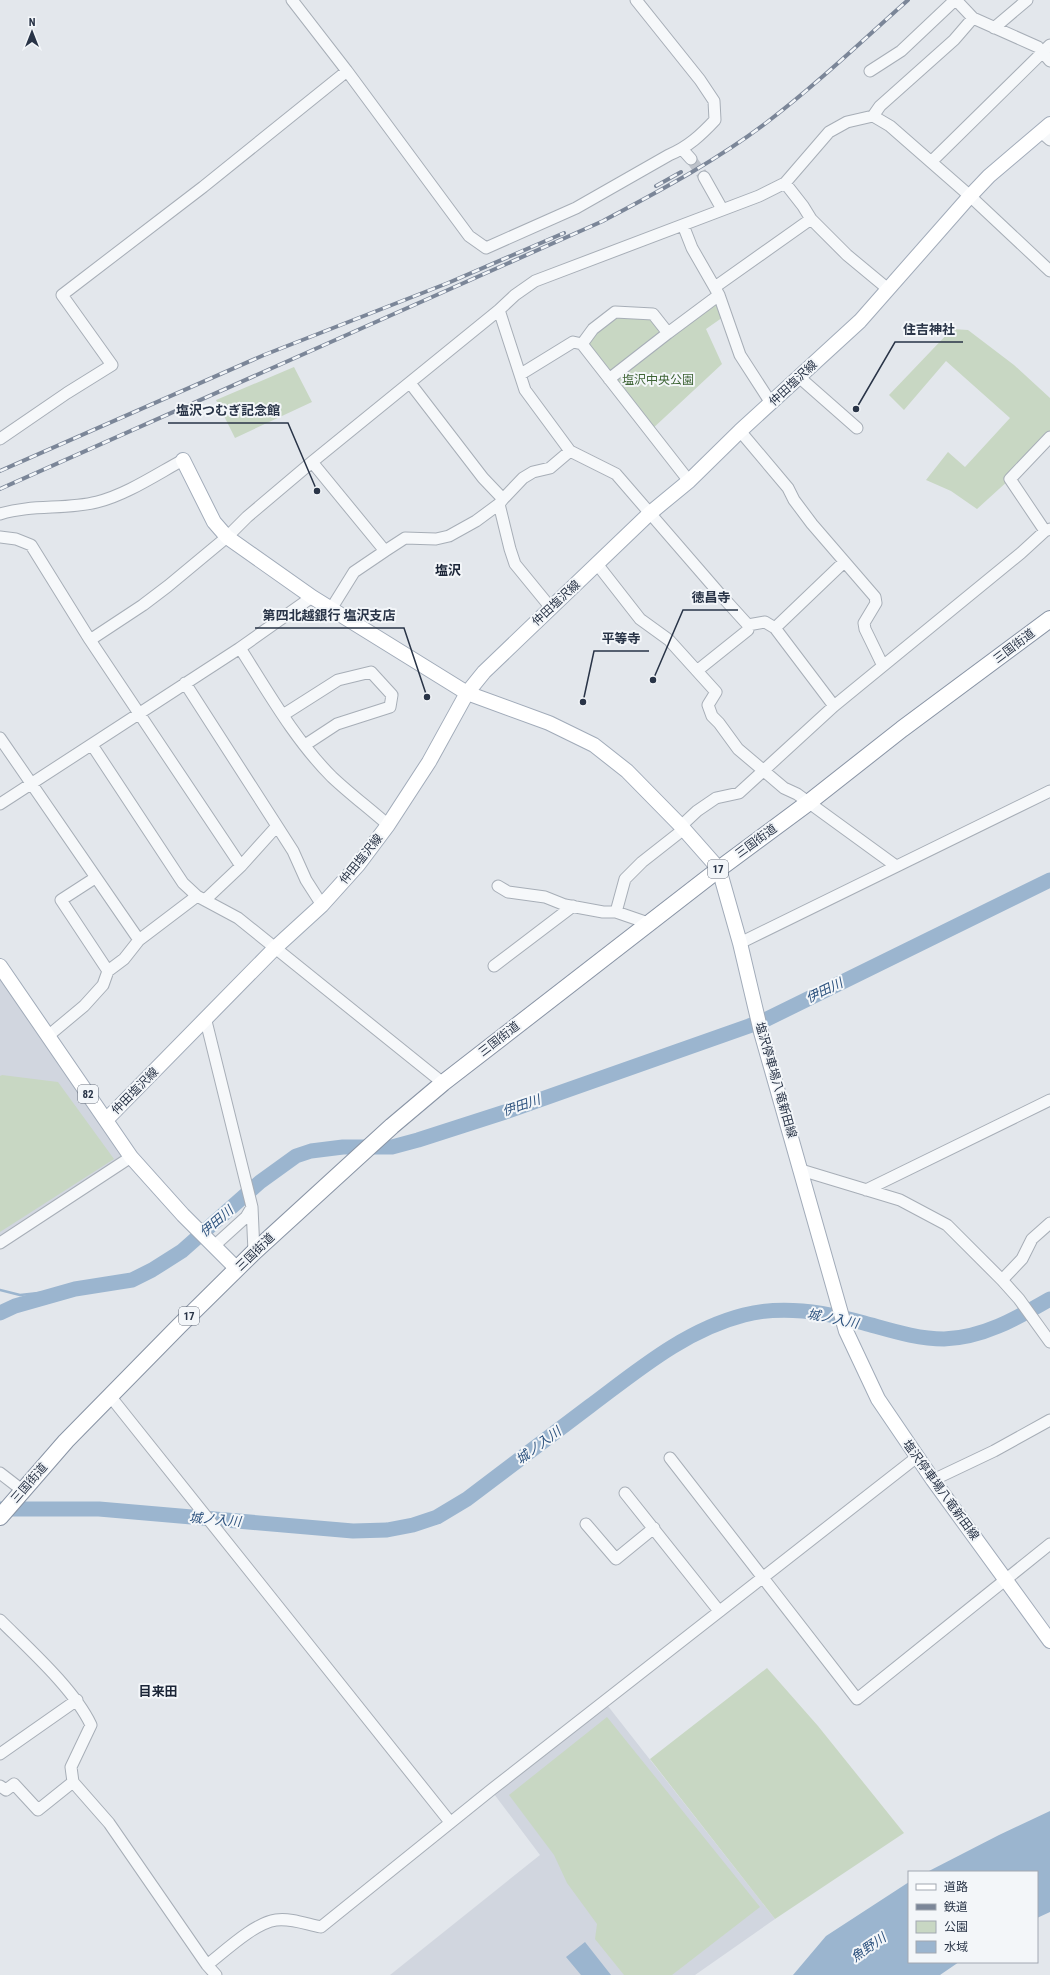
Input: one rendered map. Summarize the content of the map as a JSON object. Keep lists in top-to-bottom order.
{
  "streets": {
    "highway": ["三国街道", "17"],
    "main road": ["仲田塩沢線", "塩沢停車場八竜新田線", "82"]
  },
  "crossings": [
    ["仲田塩沢線", "82"],
    ["三国街道", "塩沢停車場八竜新田線"],
    ["三国街道", "82"]
  ],
  "districts": ["塩沢", "目来田"],
  "water": ["伊田川", "城ノ入川", "魚野川"],
  "parks": ["塩沢中央公園"],
  "places": [
    "住吉神社",
    "塩沢つむぎ記念館",
    "徳昌寺",
    "第四北越銀行 塩沢支店",
    "平等寺"
  ],
  "legend": [
    "道路",
    "鉄道",
    "公園",
    "水域"
  ],
  "north": "top"
}
